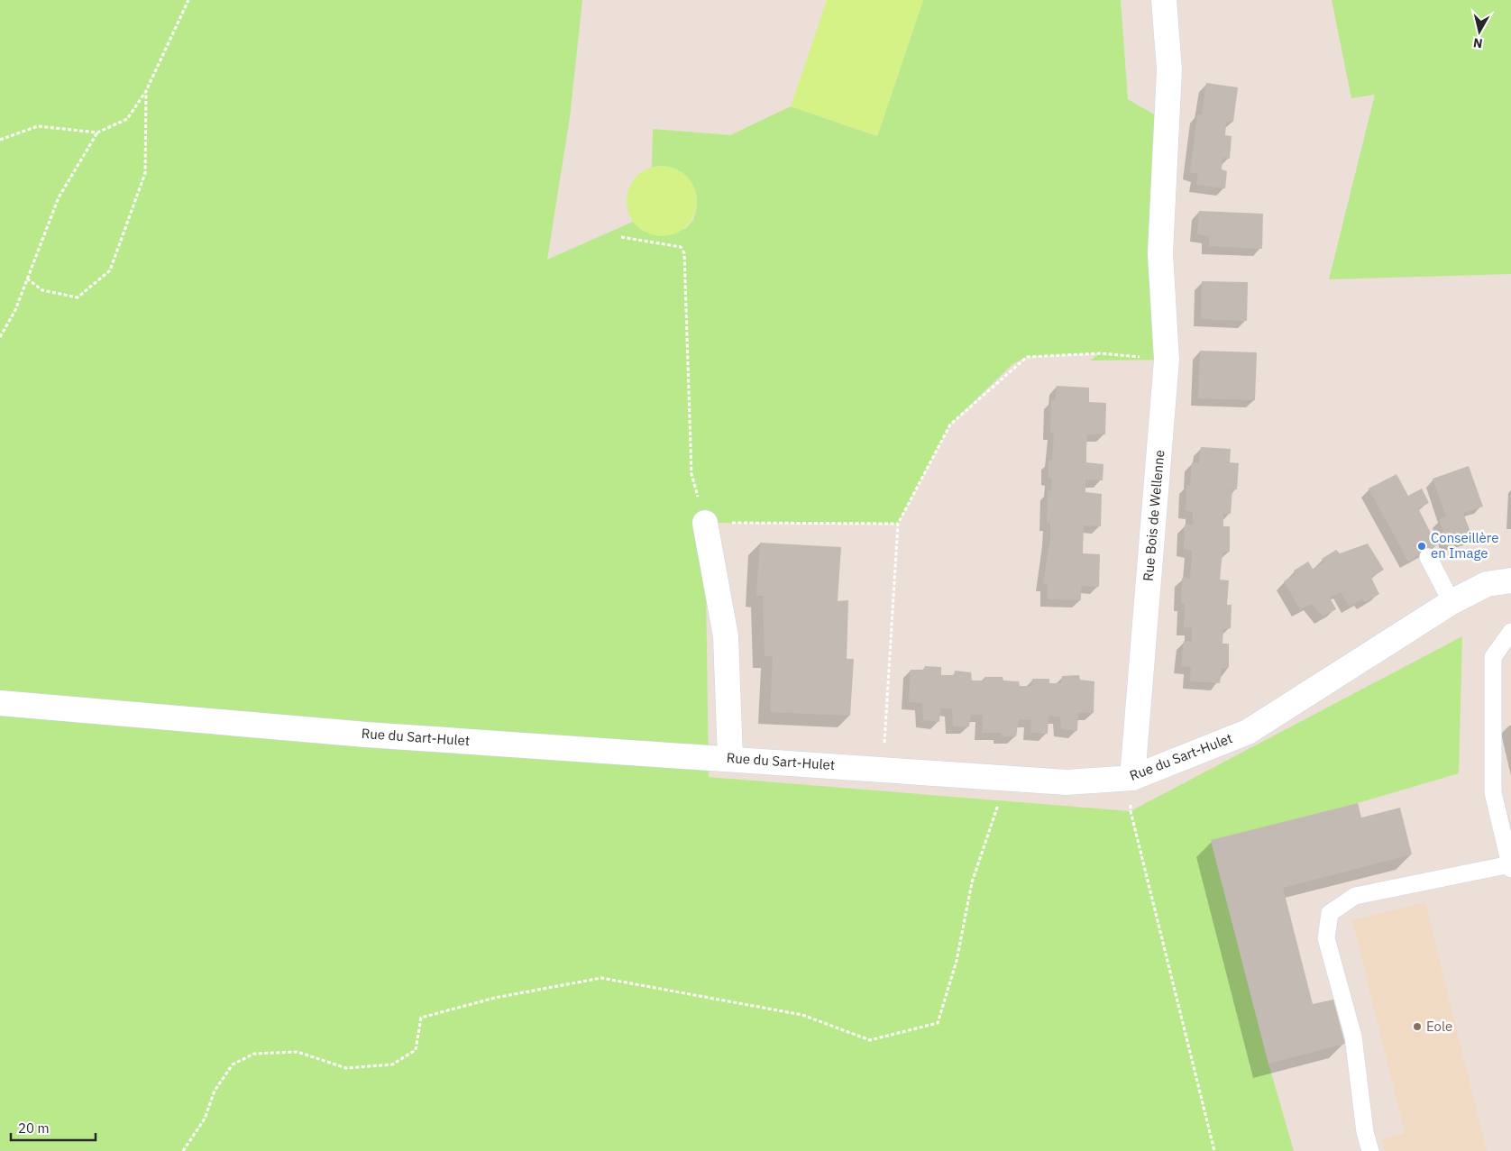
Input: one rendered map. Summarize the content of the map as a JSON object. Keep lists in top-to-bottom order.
{
  "streets": {
    "street": ["Rue Bois de Wellenne", "Rue du Sart-Hulet"]
  },
  "crossings": [
    ["Rue Bois de Wellenne", "Rue du Sart-Hulet"]
  ],
  "places": ["Conseillère en Image", "Eole"],
  "scale_bar": "20 m",
  "north": "bottom"
}
